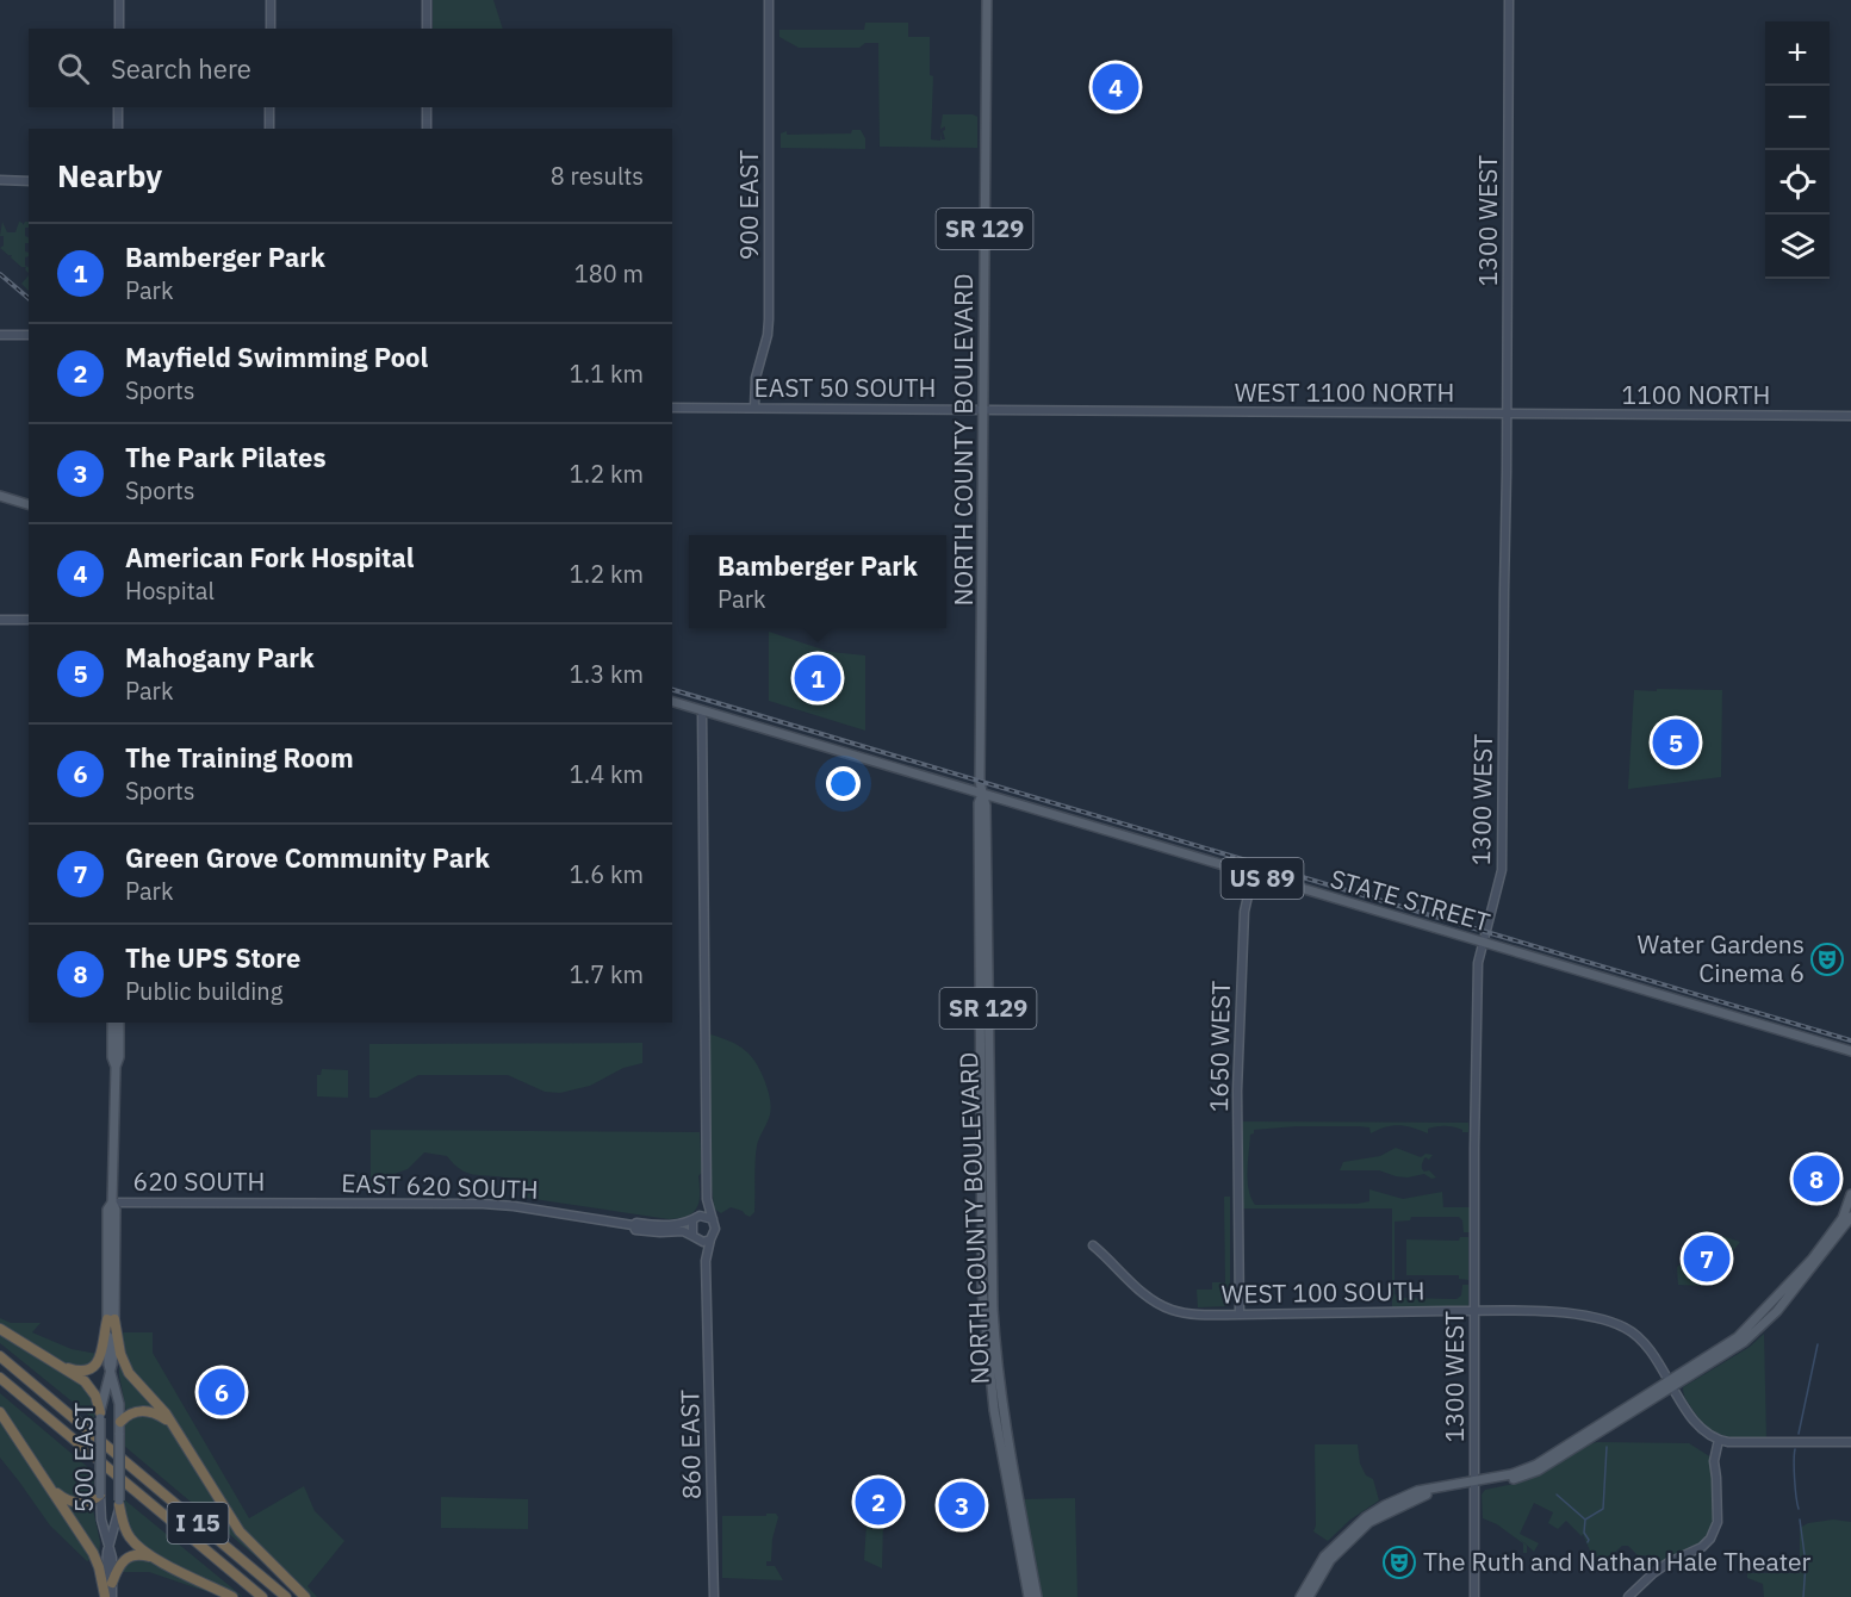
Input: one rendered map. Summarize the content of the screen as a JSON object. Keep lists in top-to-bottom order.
{
  "streets": {
    "highway": ["I 15"],
    "main road": [
      "SR 129",
      "NORTH COUNTY BOULEVARD",
      "US 89",
      "STATE STREET",
      "500 EAST"
    ],
    "street": [
      "900 EAST",
      "1300 WEST",
      "EAST 50 SOUTH",
      "WEST 1100 NORTH",
      "1100 NORTH",
      "1650 WEST",
      "620 SOUTH",
      "EAST 620 SOUTH",
      "WEST 100 SOUTH",
      "860 EAST"
    ]
  },
  "crossings": [
    ["900 EAST", "EAST 50 SOUTH"],
    ["1300 WEST", "WEST 1100 NORTH"],
    ["1300 WEST", "STATE STREET"],
    ["1300 WEST", "WEST 100 SOUTH"],
    ["EAST 50 SOUTH", "WEST 1100 NORTH"],
    ["EAST 50 SOUTH", "NORTH COUNTY BOULEVARD"],
    ["WEST 1100 NORTH", "1100 NORTH"],
    ["NORTH COUNTY BOULEVARD", "STATE STREET"],
    ["STATE STREET", "1650 WEST"],
    ["1650 WEST", "WEST 100 SOUTH"],
    ["620 SOUTH", "EAST 620 SOUTH"],
    ["620 SOUTH", "500 EAST"]
  ],
  "places": {
    "theatre": ["Water Gardens Cinema 6", "The Ruth and Nathan Hale Theater"]
  },
  "page": {
    "map_buttons": ["+", "−"],
    "search": "Search here",
    "pins": [
      "4",
      "1",
      "5",
      "8",
      "7",
      "6",
      "2",
      "3"
    ],
    "heading": ["Nearby", "8 results"],
    "list": [
      {
        "mark": "1",
        "name": "Bamberger Park",
        "note": "Park",
        "value": "180 m"
      },
      {
        "mark": "2",
        "name": "Mayfield Swimming Pool",
        "note": "Sports",
        "value": "1.1 km"
      },
      {
        "mark": "3",
        "name": "The Park Pilates",
        "note": "Sports",
        "value": "1.2 km"
      },
      {
        "mark": "4",
        "name": "American Fork Hospital",
        "note": "Hospital",
        "value": "1.2 km"
      },
      {
        "mark": "5",
        "name": "Mahogany Park",
        "note": "Park",
        "value": "1.3 km"
      },
      {
        "mark": "6",
        "name": "The Training Room",
        "note": "Sports",
        "value": "1.4 km"
      },
      {
        "mark": "7",
        "name": "Green Grove Community Park",
        "note": "Park",
        "value": "1.6 km"
      },
      {
        "mark": "8",
        "name": "The UPS Store",
        "note": "Public building",
        "value": "1.7 km"
      }
    ],
    "popup": ["Bamberger Park", "Park"]
  }
}
